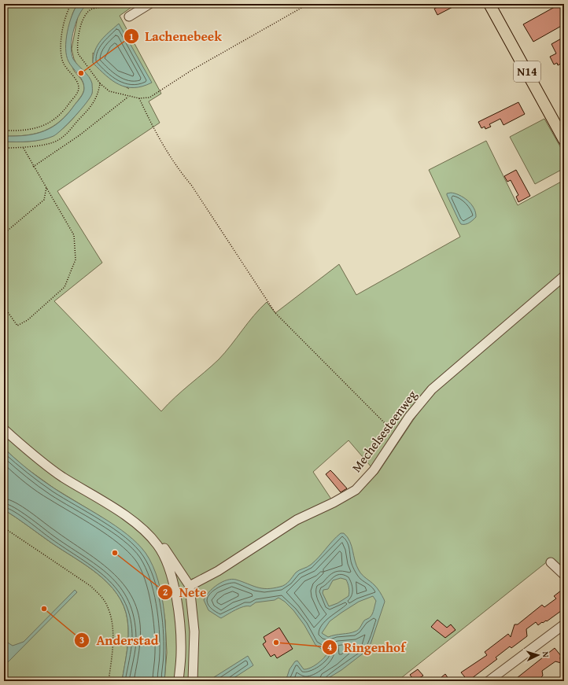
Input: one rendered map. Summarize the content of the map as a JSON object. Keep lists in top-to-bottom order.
{
  "streets": {
    "main road": ["N14"],
    "street": ["Mechelsesteenweg"]
  },
  "places": [
    "Lachenebeek",
    "Nete",
    "Anderstad",
    "Ringenhof"
  ],
  "north": "right"
}
